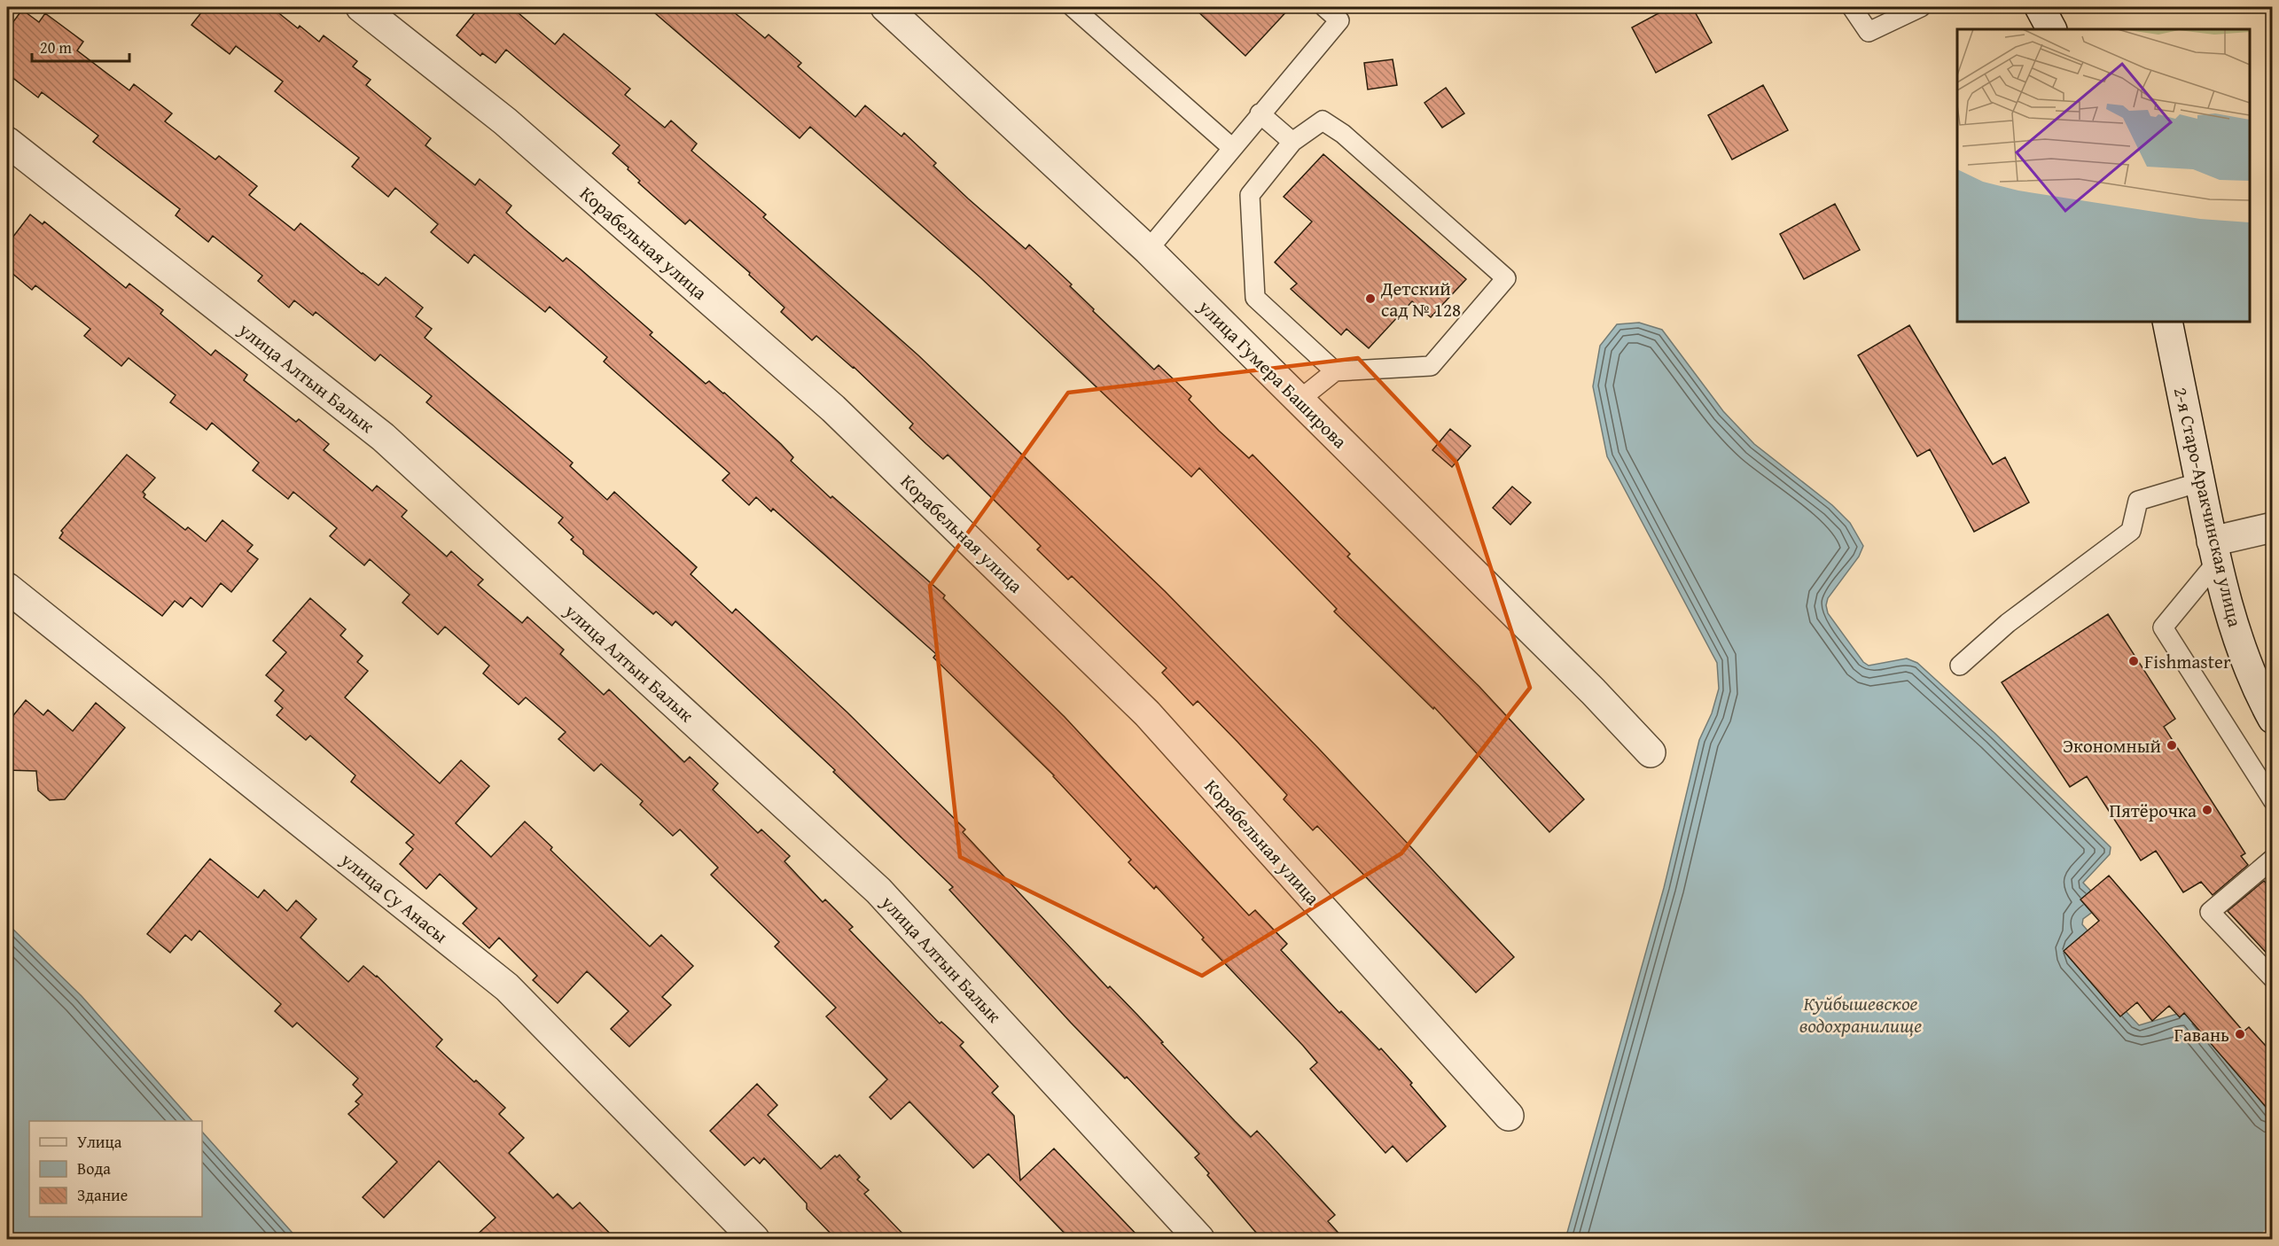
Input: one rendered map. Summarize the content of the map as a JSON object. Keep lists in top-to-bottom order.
{
  "streets": {
    "street": [
      "Корабельная улица",
      "улица Гумера Баширова",
      "улица Алтын Балык",
      "2-я Старо-Аракчинская улица",
      "улица Су Анасы"
    ]
  },
  "water": ["Куйбышевское водохранилище"],
  "places": [
    "Детский сад № 128",
    "Fishmaster",
    "Экономный",
    "Пятёрочка",
    "Гавань"
  ],
  "legend": ["Улица", "Вода", "Здание"],
  "scale_bar": "20 m"
}
